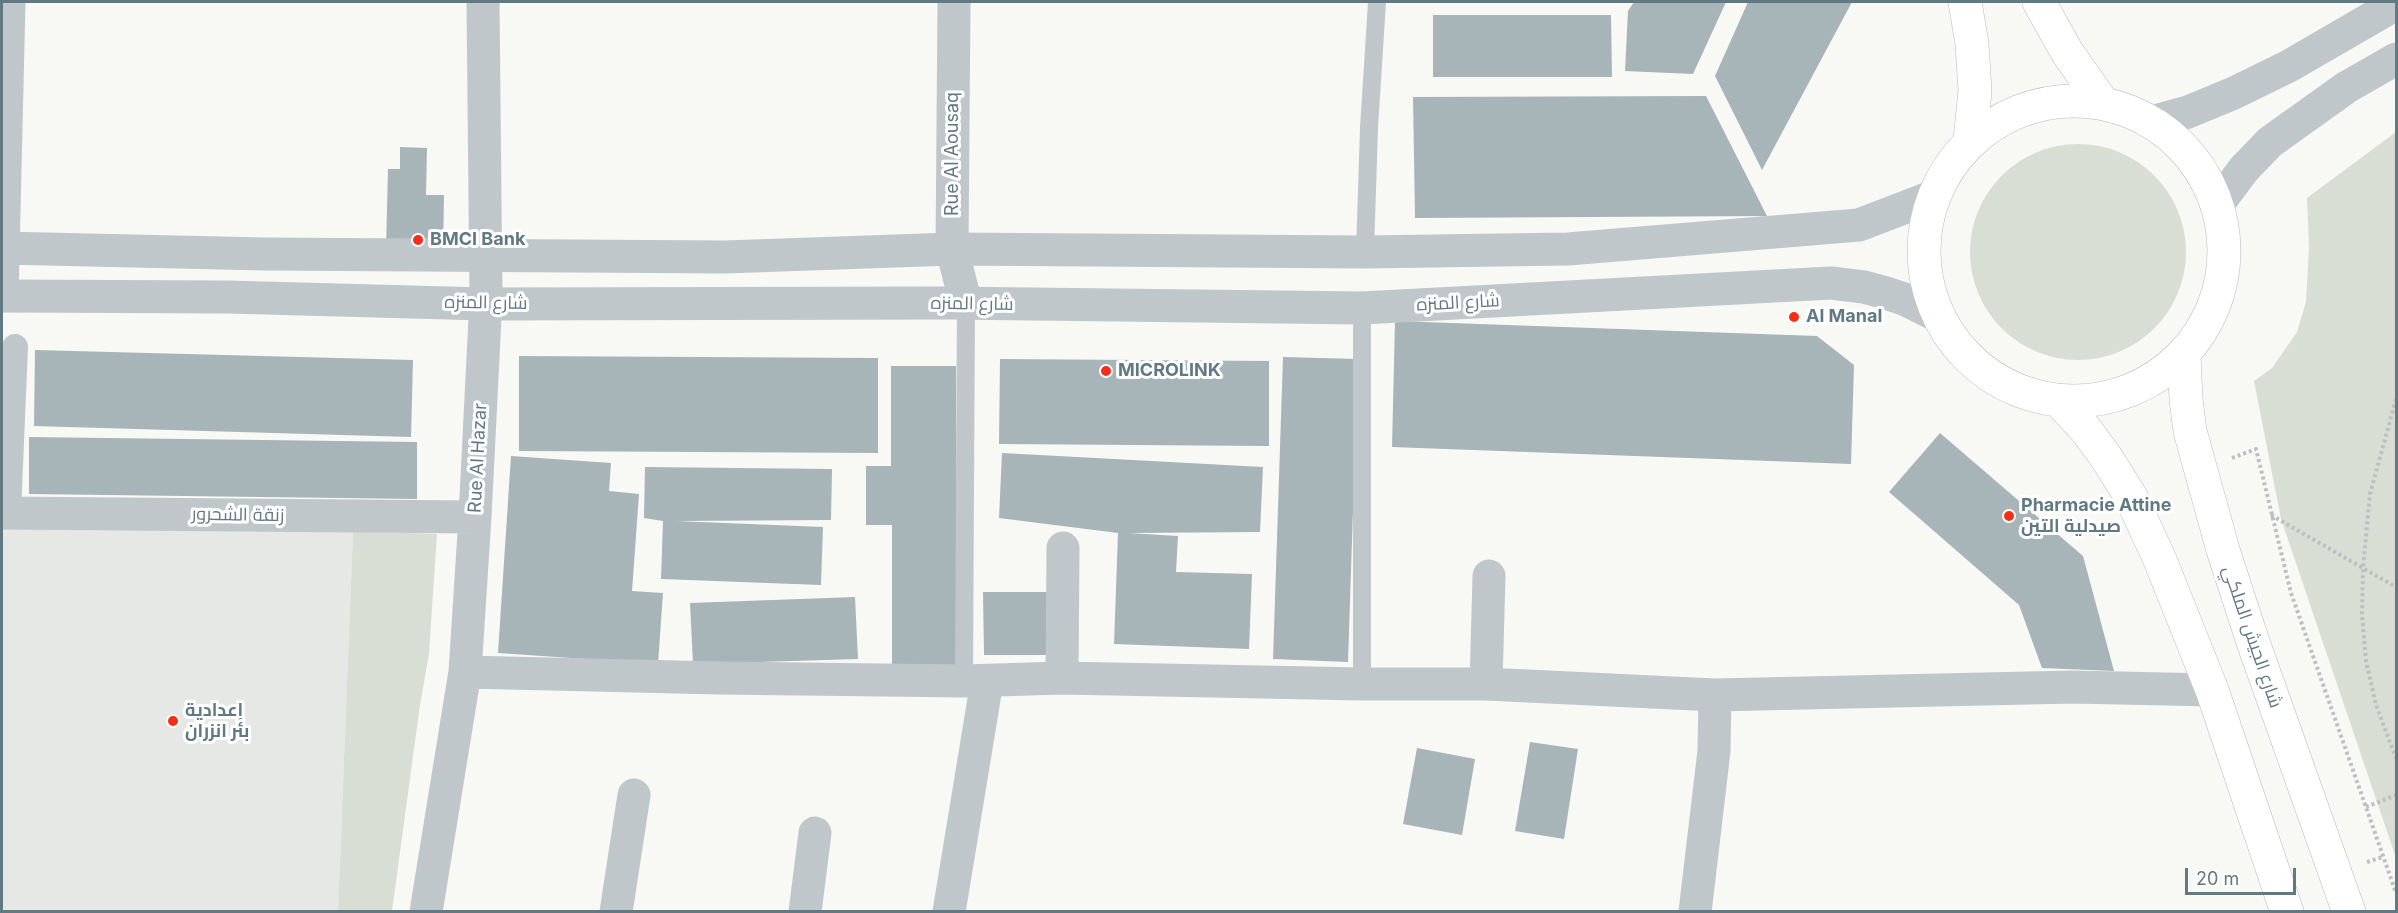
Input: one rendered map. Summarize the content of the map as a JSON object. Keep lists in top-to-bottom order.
{
  "streets": {
    "main road": ["شارع الجيش الملكي"],
    "street": [
      "Rue Al Aousaq",
      "شارع المنزه",
      "Rue Al Hazar",
      "زنقة الشحرور"
    ]
  },
  "crossings": [
    ["Rue Al Aousaq", "شارع المنزه"],
    ["شارع المنزه", "Rue Al Hazar"],
    ["Rue Al Hazar", "زنقة الشحرور"]
  ],
  "places": [
    "BMCI Bank",
    "Al Manal",
    "MICROLINK",
    "Pharmacie Attine صيدلية التين",
    "إعدادية بئر انزران"
  ],
  "scale_bar": "20 m"
}
